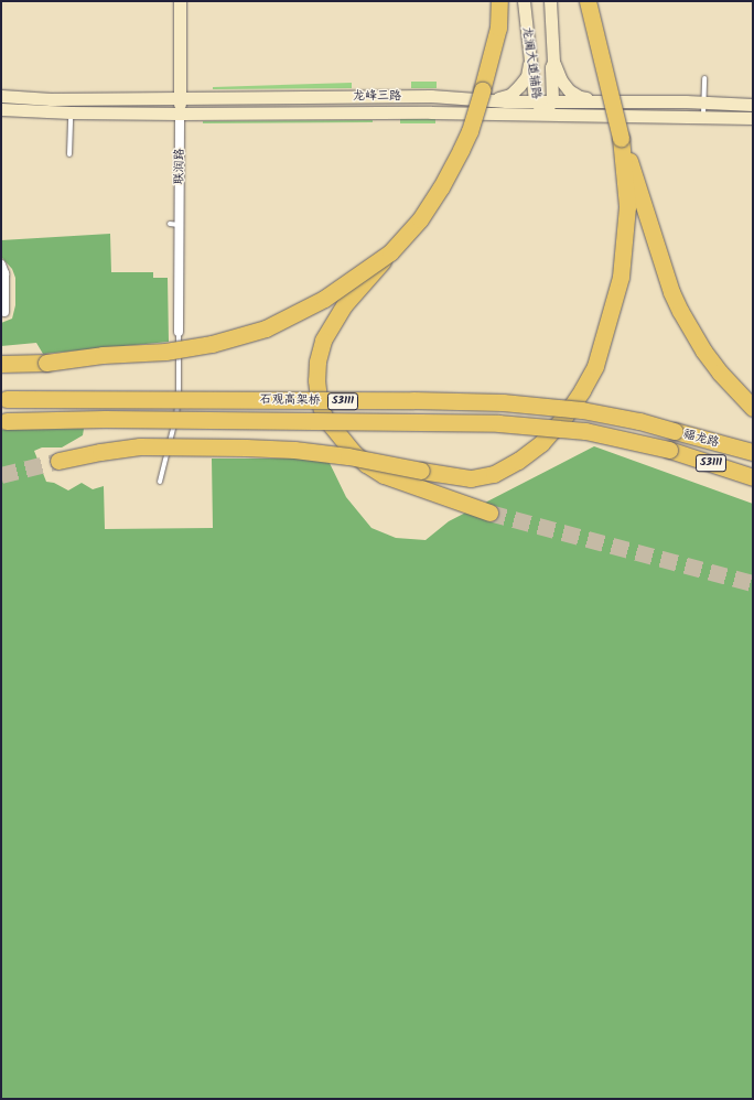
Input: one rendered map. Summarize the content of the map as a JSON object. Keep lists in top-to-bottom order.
{
  "streets": {
    "highway": ["石观高架桥", "S3111", "福龙路"],
    "main road": ["龙澜大道辅路", "龙峰三路", "联润路"]
  },
  "crossings": [
    ["龙澜大道辅路", "龙峰三路"],
    ["龙峰三路", "联润路"],
    ["石观高架桥", "福龙路"]
  ]
}
